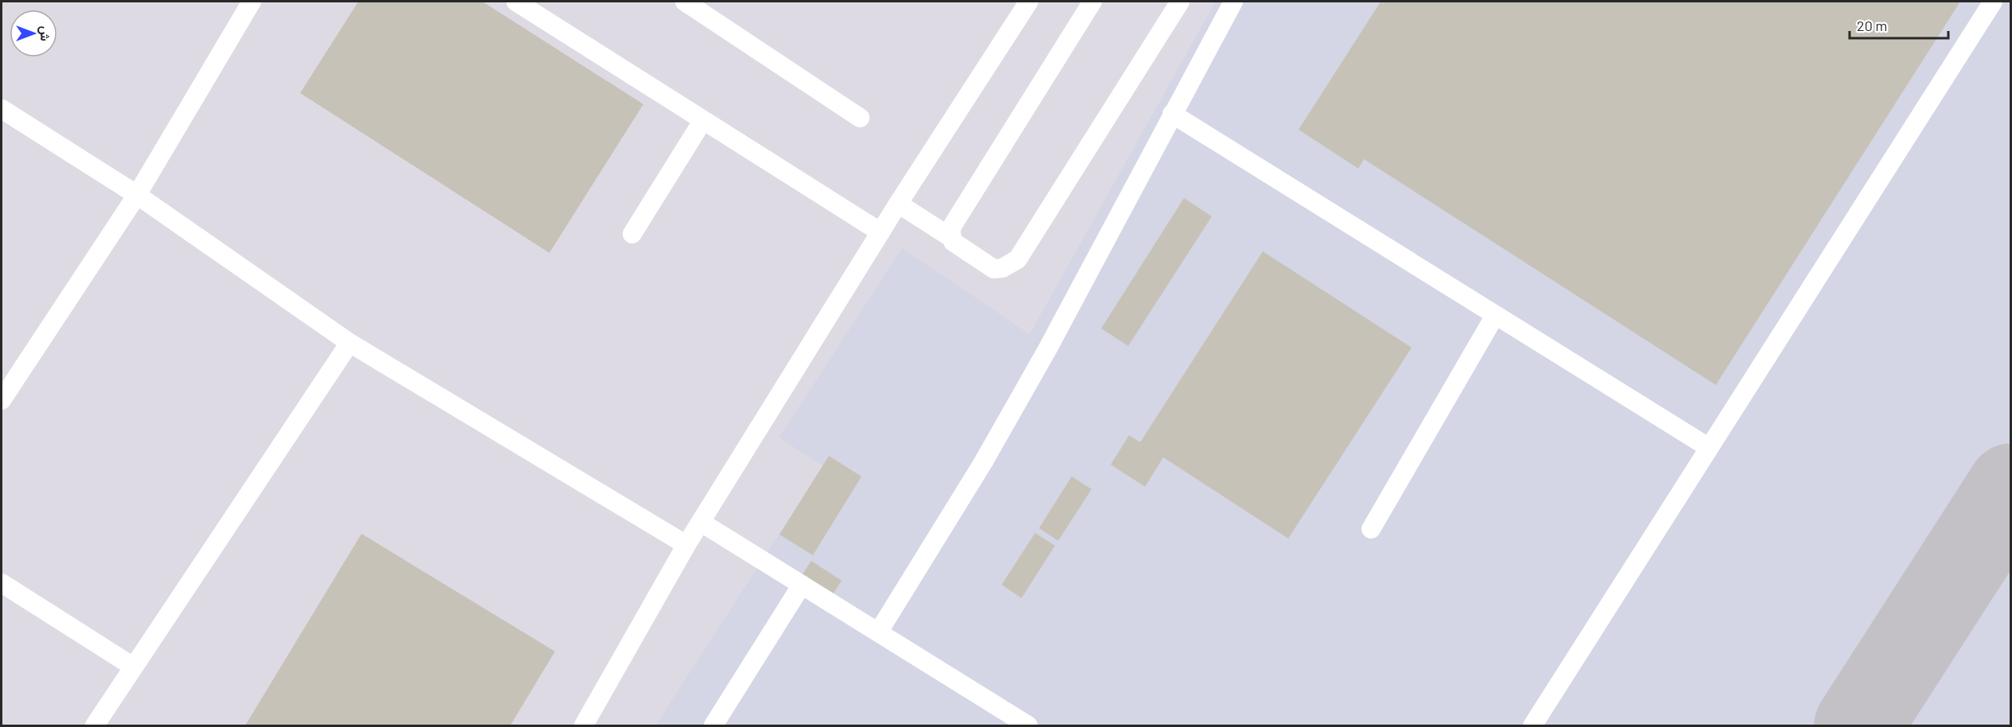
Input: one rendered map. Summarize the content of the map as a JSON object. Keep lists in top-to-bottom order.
{
  "scale_bar": "20 m",
  "north": "right"
}
